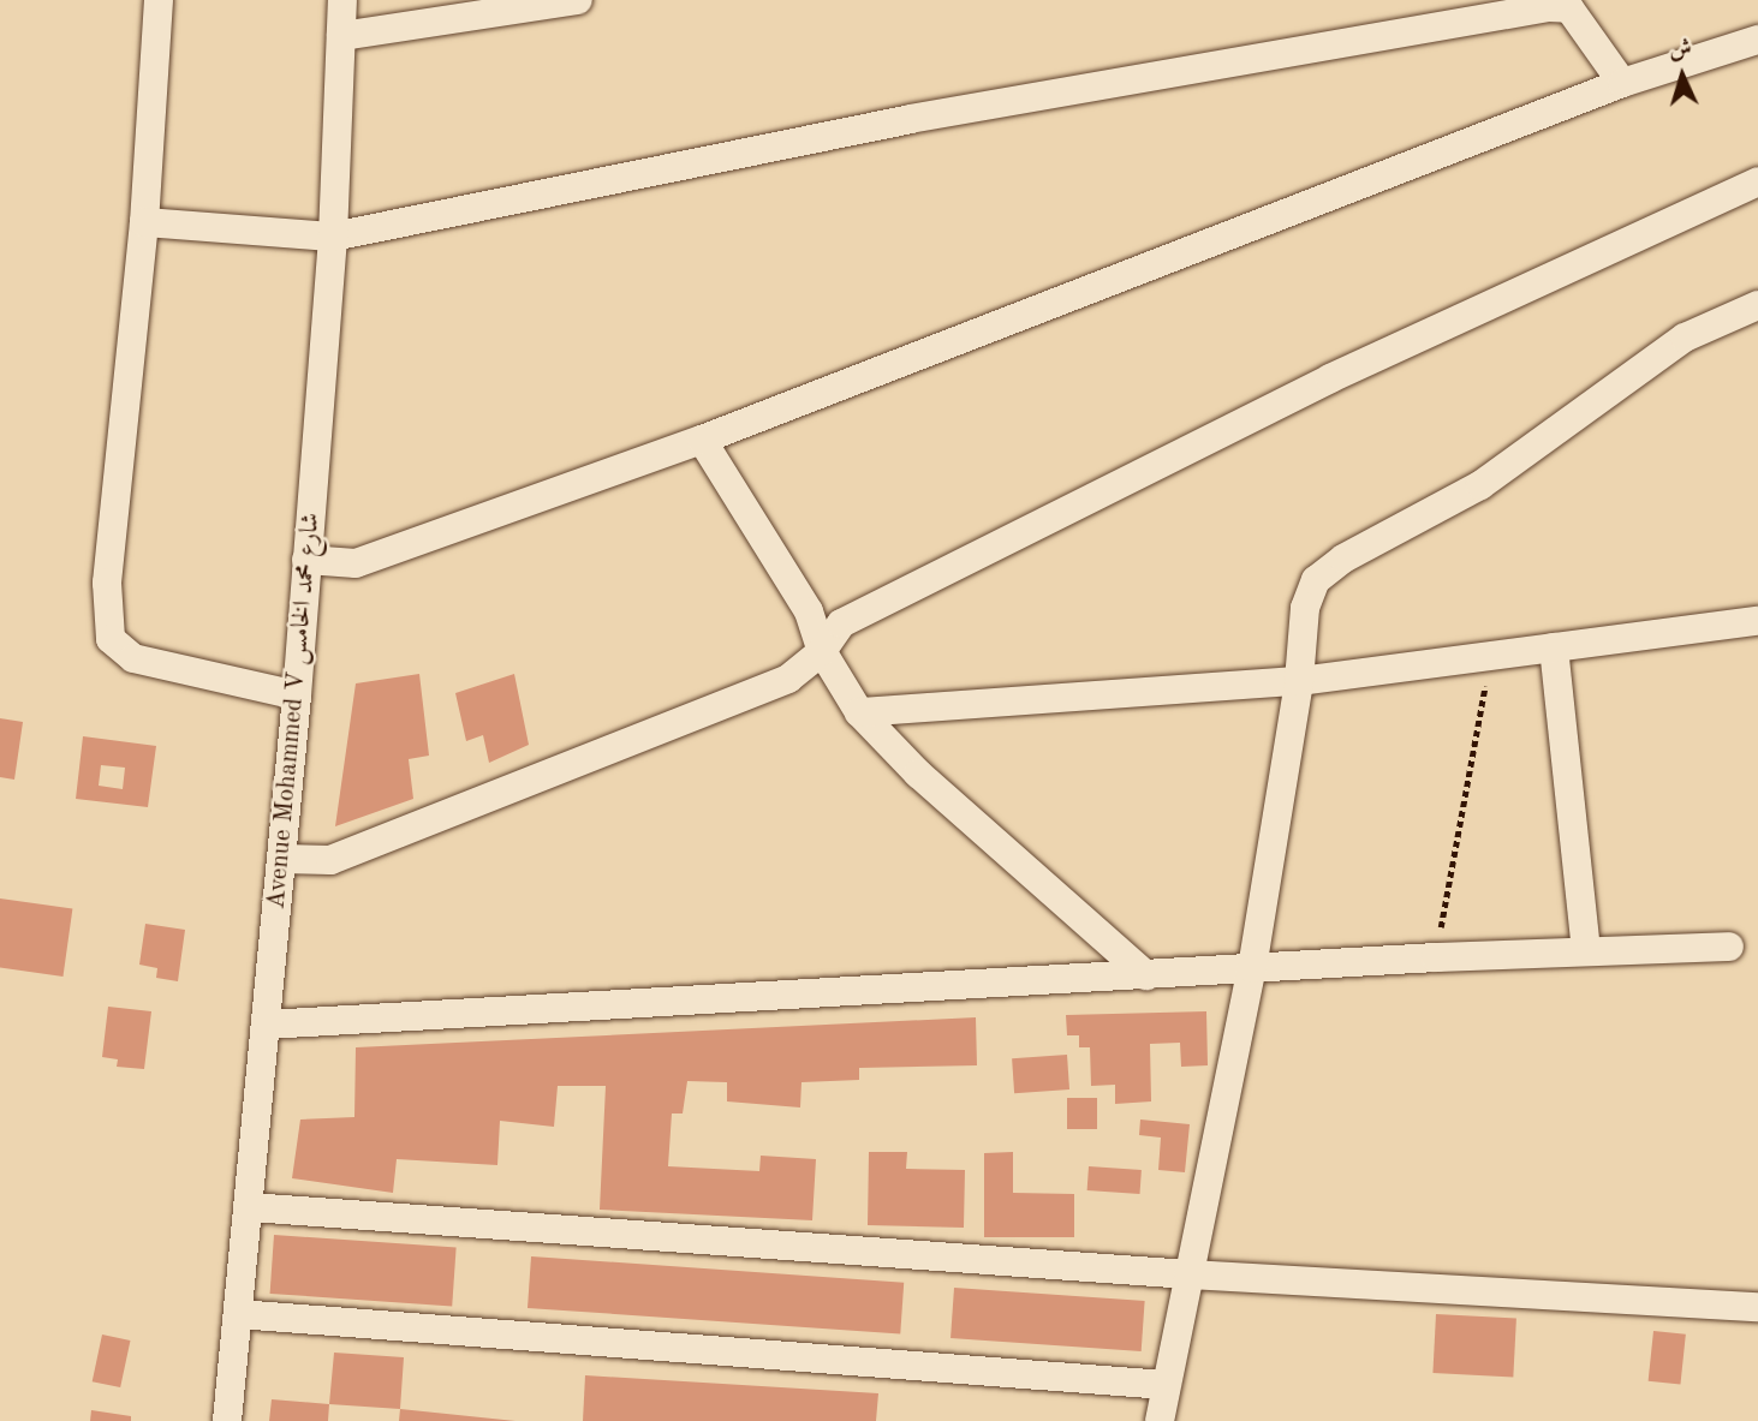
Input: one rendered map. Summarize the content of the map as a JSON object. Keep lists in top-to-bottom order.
{
  "streets": {
    "street": ["Avenue Mohammed V شارع محمد الخامس"]
  },
  "north": "top"
}
